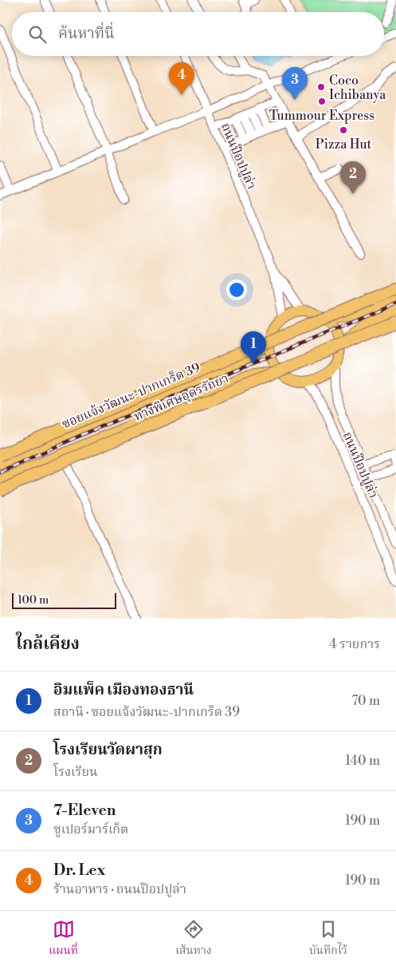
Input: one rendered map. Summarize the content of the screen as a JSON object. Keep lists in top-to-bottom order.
{
  "streets": {
    "highway": ["ทางพิเศษอุดรรัถยา"],
    "main road": ["ซอยแจ้งวัฒนะ-ปากเกร็ด 39"],
    "street": ["ถนนป๊อปปูล่า"]
  },
  "crossings": [
    ["ถนนป๊อปปูล่า", "ซอยแจ้งวัฒนะ-ปากเกร็ด 39"]
  ],
  "places": ["Coco Ichibanya", "Tummour Express", "Pizza Hut"],
  "scale_bar": "100 m",
  "page": {
    "search": "ค้นหาที่นี่",
    "pins": [
      "4",
      "3",
      "2",
      "1"
    ],
    "scale": "100 m",
    "heading": ["ใกล้เคียง", "4 รายการ"],
    "list": [
      {
        "mark": "1",
        "name": "อิมแพ็ค เมืองทองธานี",
        "note": "สถานี · ซอยแจ้งวัฒนะ-ปากเกร็ด 39",
        "value": "70 m"
      },
      {
        "mark": "2",
        "name": "โรงเรียนวัดผาสุก",
        "note": "โรงเรียน",
        "value": "140 m"
      },
      {
        "mark": "3",
        "name": "7-Eleven",
        "note": "ซูเปอร์มาร์เก็ต",
        "value": "190 m"
      },
      {
        "mark": "4",
        "name": "Dr. Lex",
        "note": "ร้านอาหาร · ถนนป๊อปปูล่า",
        "value": "190 m"
      }
    ],
    "nav": ["แผนที่", "เส้นทาง", "บันทึกไว้"]
  }
}
